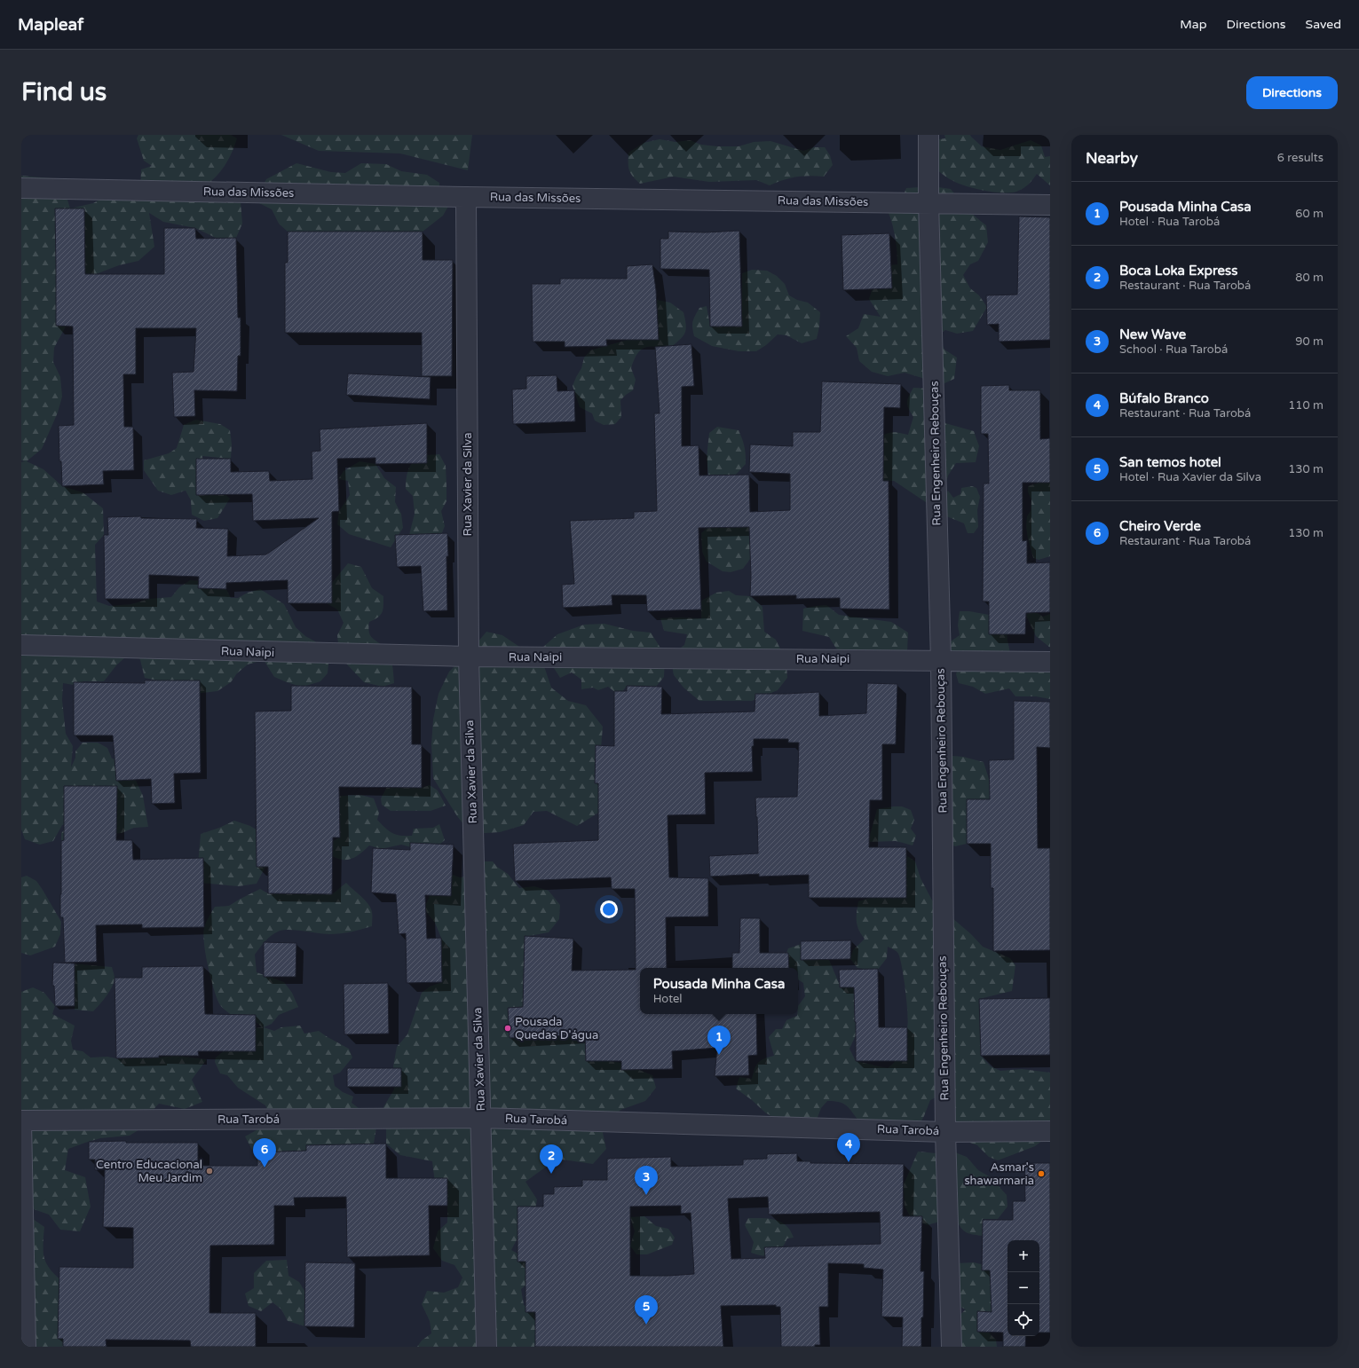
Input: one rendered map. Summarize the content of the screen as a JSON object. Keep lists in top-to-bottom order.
{
  "streets": {
    "street": [
      "Rua das Missões",
      "Rua Engenheiro Rebouças",
      "Rua Xavier da Silva",
      "Rua Naipi",
      "Rua Tarobá"
    ]
  },
  "crossings": [
    ["Rua das Missões", "Rua Engenheiro Rebouças"],
    ["Rua das Missões", "Rua Xavier da Silva"],
    ["Rua Engenheiro Rebouças", "Rua Naipi"],
    ["Rua Engenheiro Rebouças", "Rua Tarobá"],
    ["Rua Xavier da Silva", "Rua Naipi"],
    ["Rua Xavier da Silva", "Rua Tarobá"]
  ],
  "places": ["Pousada Quedas D'água", "Centro Educacional Meu Jardim", "Asmar's shawarmaria"],
  "page": {
    "header": "Mapleaf",
    "nav": ["Map", "Directions", "Saved"],
    "buttons": "Directions",
    "title": "Find us",
    "heading": ["Nearby", "6 results"],
    "list": [
      {
        "mark": "1",
        "name": "Pousada Minha Casa",
        "note": "Hotel · Rua Tarobá",
        "value": "60 m"
      },
      {
        "mark": "2",
        "name": "Boca Loka Express",
        "note": "Restaurant · Rua Tarobá",
        "value": "80 m"
      },
      {
        "mark": "3",
        "name": "New Wave",
        "note": "School · Rua Tarobá",
        "value": "90 m"
      },
      {
        "mark": "4",
        "name": "Búfalo Branco",
        "note": "Restaurant · Rua Tarobá",
        "value": "110 m"
      },
      {
        "mark": "5",
        "name": "San temos hotel",
        "note": "Hotel · Rua Xavier da Silva",
        "value": "130 m"
      },
      {
        "mark": "6",
        "name": "Cheiro Verde",
        "note": "Restaurant · Rua Tarobá",
        "value": "130 m"
      }
    ],
    "popup": ["Pousada Minha Casa", "Hotel"],
    "pins": [
      "1",
      "4",
      "6",
      "2",
      "3",
      "5"
    ],
    "map_buttons": ["+", "−"]
  }
}
